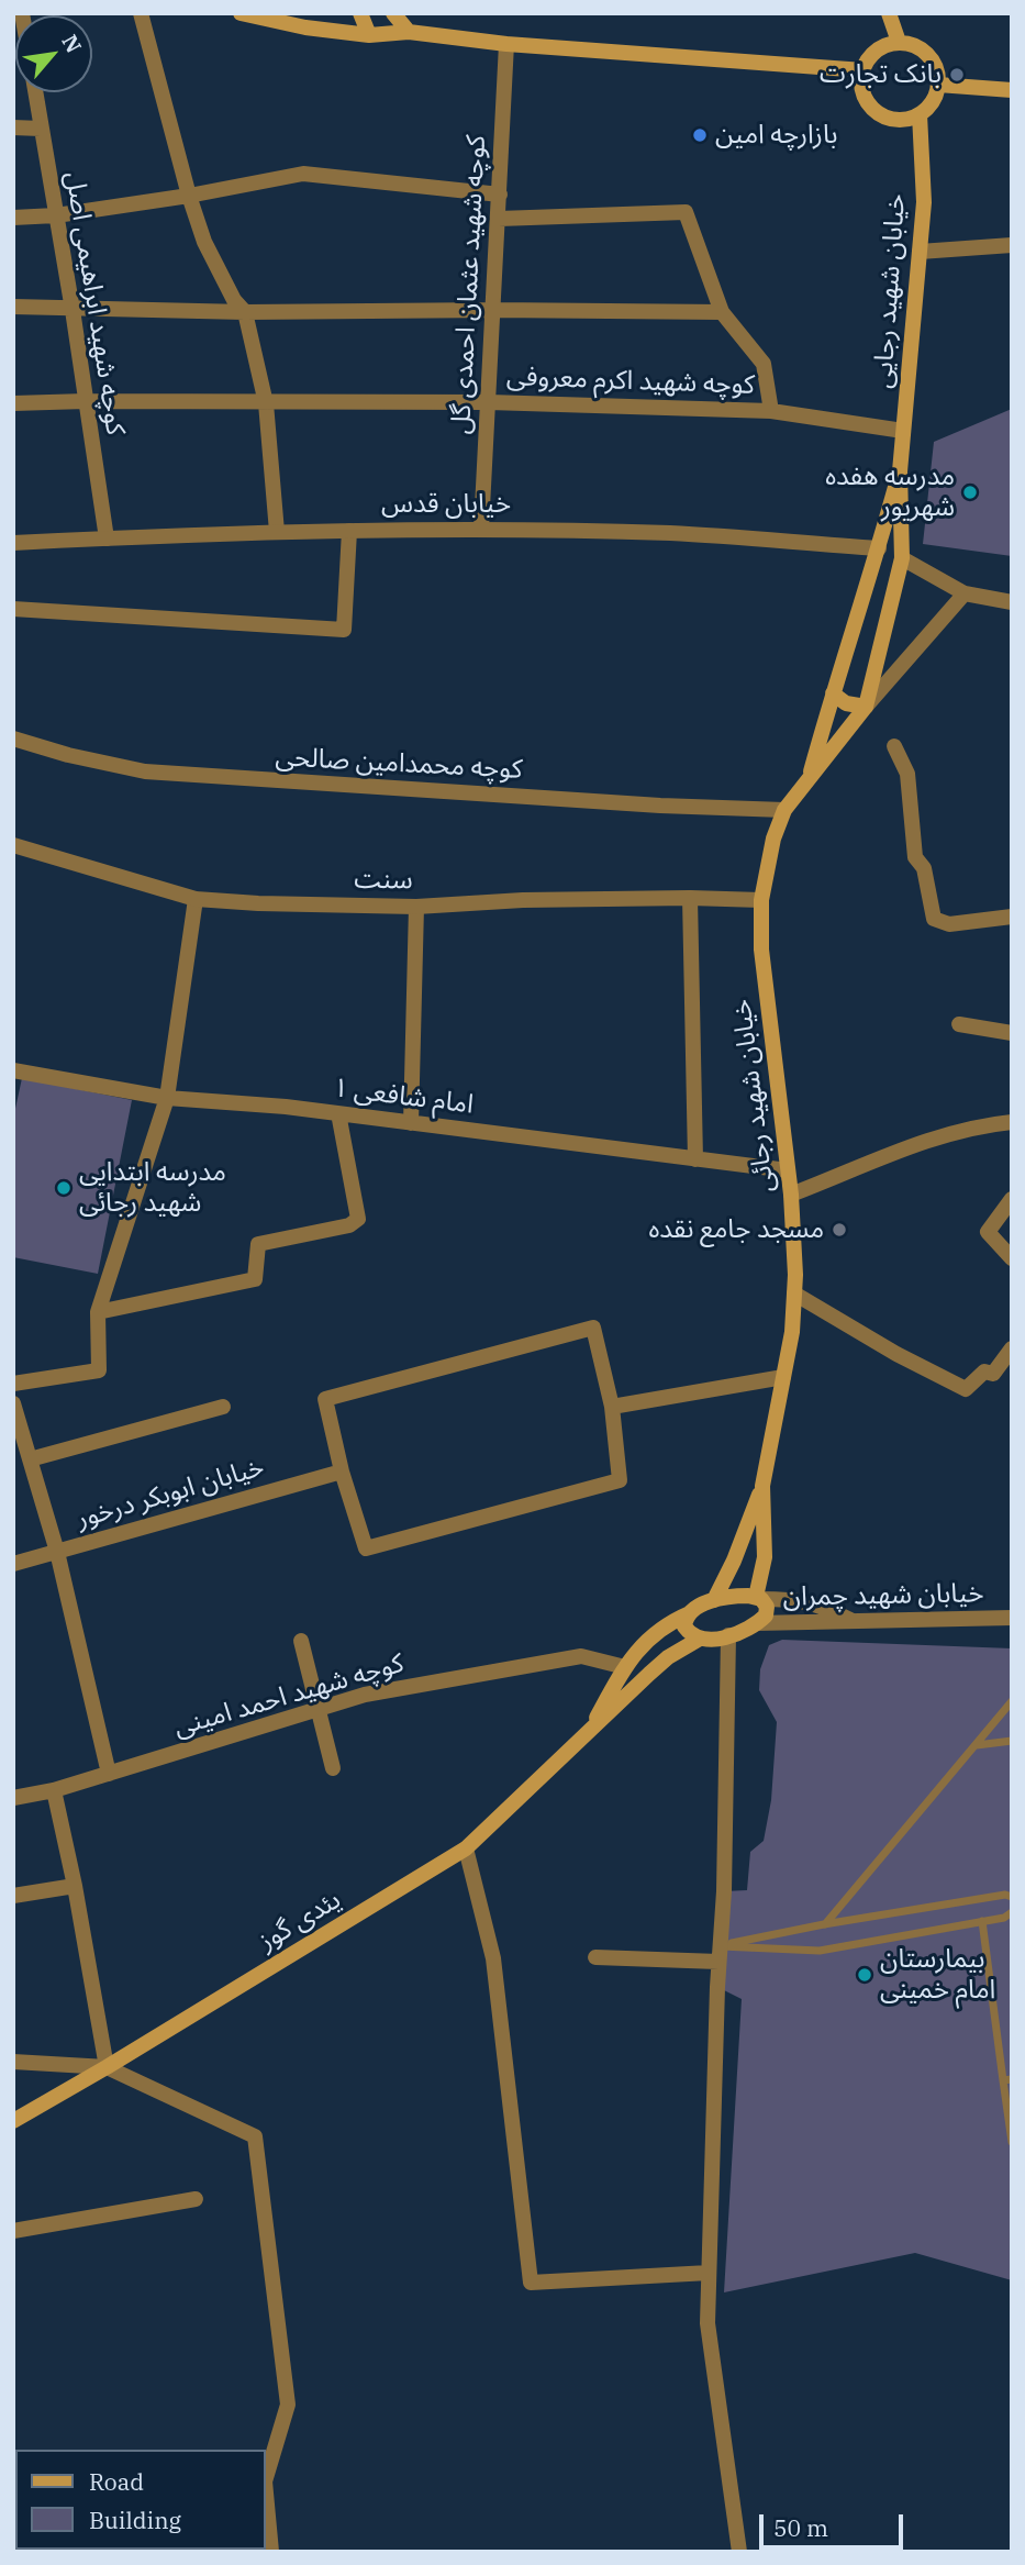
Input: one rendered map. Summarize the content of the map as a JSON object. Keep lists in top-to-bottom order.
{
  "streets": {
    "main road": ["خیابان شهید رجایی", "خیابان شهید رجائی", "یئدی گوز"],
    "street": [
      "کوچه شهید عثمان احمدی گل",
      "کوچه شهید ابراهیمی اصل",
      "کوچه شهید اکرم معروفی",
      "خیابان قدس",
      "کوچه محمدامین صالحی",
      "سنت",
      "امام شافعی ۱",
      "خیابان ابوبکر درخور",
      "خیابان شهید چمران",
      "کوچه شهید احمد امینی"
    ]
  },
  "crossings": [
    ["کوچه شهید عثمان احمدی گل", "کوچه شهید اکرم معروفی"],
    ["کوچه شهید عثمان احمدی گل", "خیابان قدس"],
    ["خیابان شهید رجایی", "کوچه شهید اکرم معروفی"],
    ["خیابان شهید رجایی", "خیابان قدس"],
    ["خیابان شهید رجایی", "خیابان شهید رجائی"],
    ["کوچه شهید ابراهیمی اصل", "کوچه شهید اکرم معروفی"],
    ["کوچه شهید ابراهیمی اصل", "خیابان قدس"],
    ["خیابان قدس", "خیابان شهید رجائی"],
    ["کوچه محمدامین صالحی", "خیابان شهید رجائی"],
    ["سنت", "خیابان شهید رجائی"],
    ["خیابان شهید رجائی", "امام شافعی ۱"],
    ["خیابان شهید رجائی", "خیابان شهید چمران"]
  ],
  "places": [
    "بانک تجارت",
    "بازارچه امین",
    "مدرسه هفده شهریور",
    "مدرسه ابتدایی شهید رجائی",
    "مسجد جامع نقده",
    "بیمارستان امام خمینی"
  ],
  "legend": ["Road", "Building"],
  "scale_bar": "50 m",
  "north": "top right"
}
